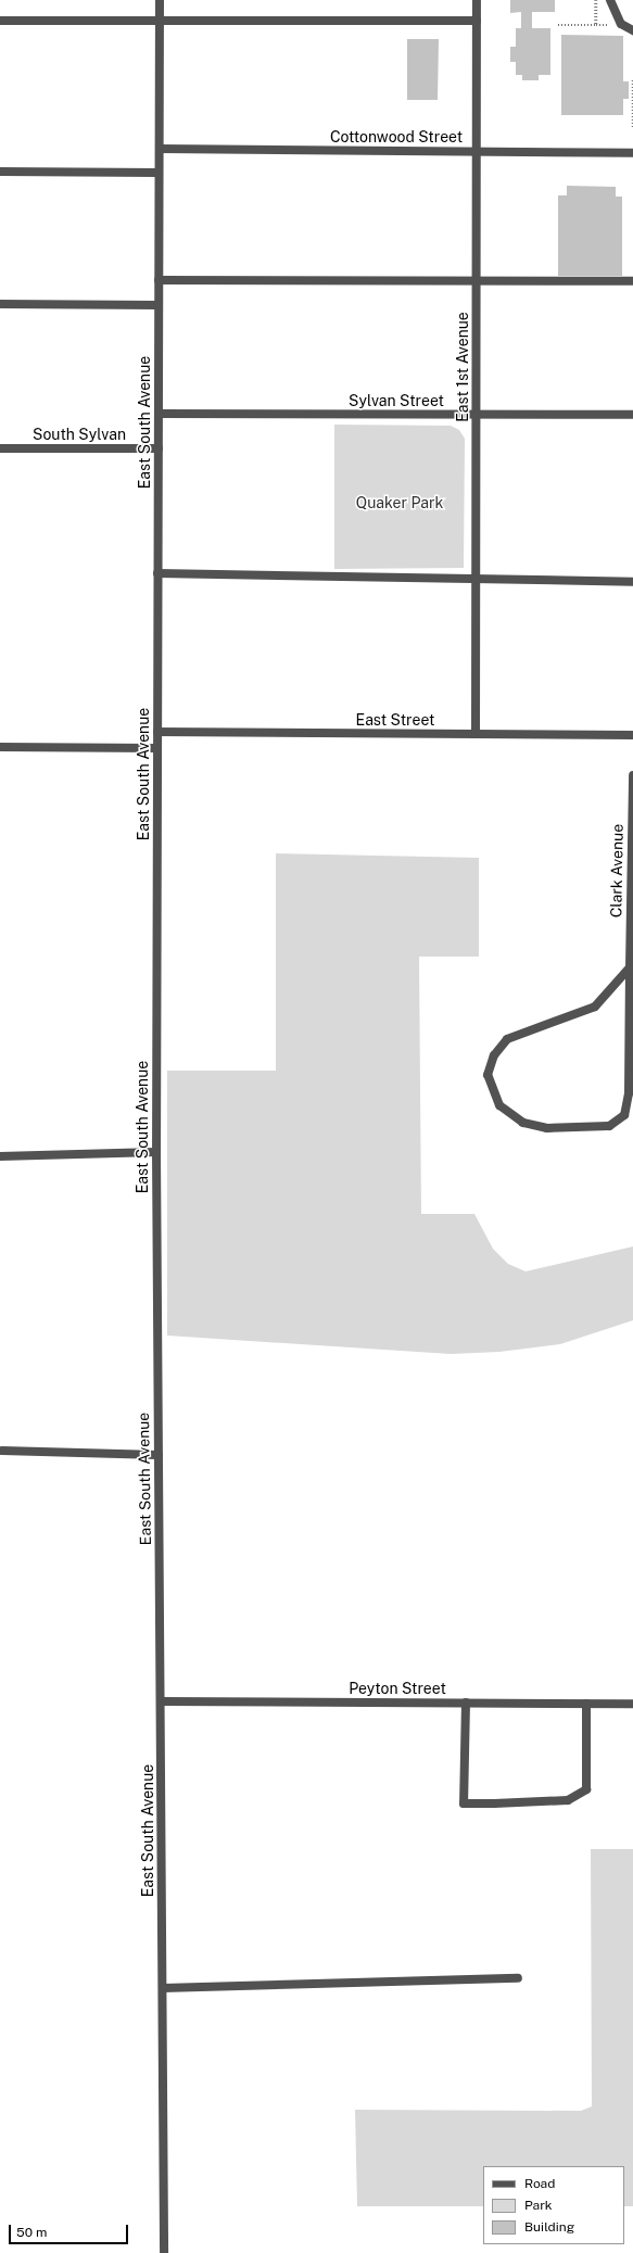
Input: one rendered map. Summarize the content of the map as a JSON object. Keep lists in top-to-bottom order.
{
  "streets": {
    "street": [
      "Cottonwood Street",
      "East 1st Avenue",
      "Sylvan Street",
      "East South Avenue",
      "South Sylvan",
      "East Street",
      "Clark Avenue",
      "Peyton Street"
    ]
  },
  "crossings": [
    ["Cottonwood Street", "East 1st Avenue"],
    ["Cottonwood Street", "East South Avenue"],
    ["East 1st Avenue", "Sylvan Street"],
    ["East 1st Avenue", "East Street"],
    ["Sylvan Street", "East South Avenue"],
    ["East South Avenue", "South Sylvan"],
    ["East South Avenue", "East Street"],
    ["East South Avenue", "Peyton Street"]
  ],
  "parks": ["Quaker Park"],
  "legend": ["Road", "Park", "Building"],
  "scale_bar": "50 m"
}
